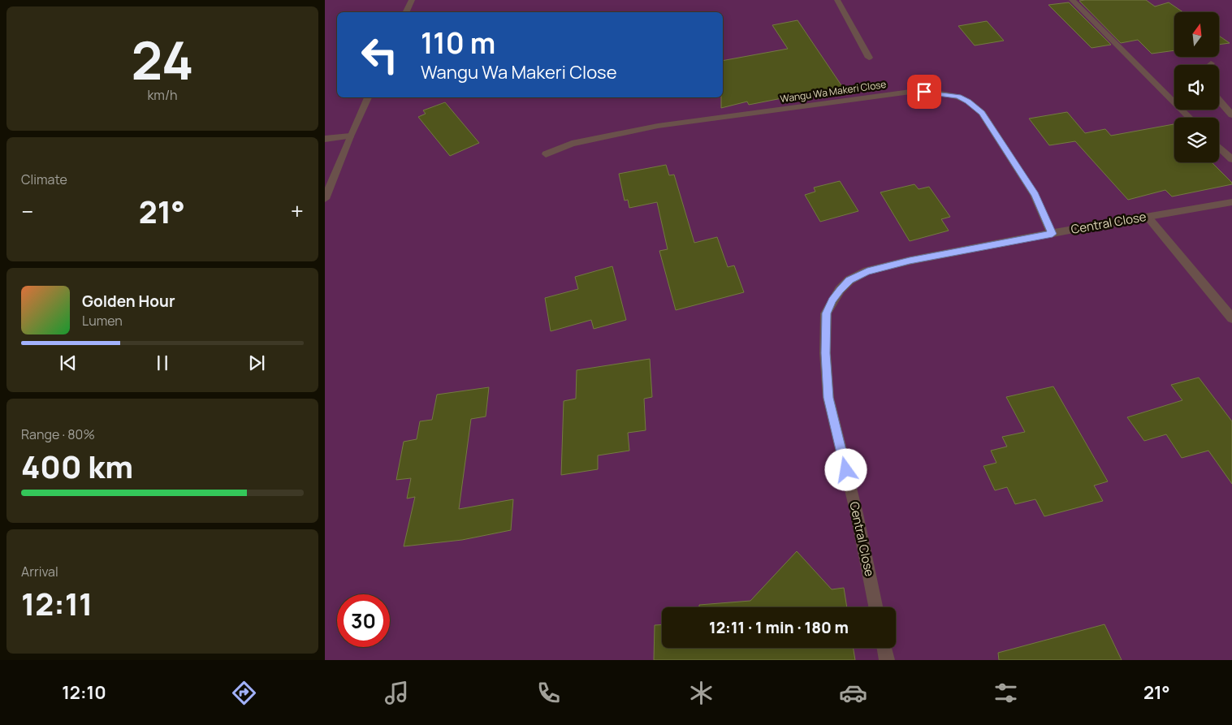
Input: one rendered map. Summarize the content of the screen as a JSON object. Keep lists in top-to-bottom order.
{
  "streets": {
    "street": ["Wangu Wa Makeri Close", "Central Close"]
  },
  "crossings": [
    ["Wangu Wa Makeri Close", "Central Close"]
  ],
  "north": "top",
  "page": {
    "tile": [
      ["24", "km/h"],
      "Climate",
      ["Range · 80%", "400 km"],
      ["Arrival", "12:11"]
    ],
    "turn": ["110 m", "Wangu Wa Makeri Close"],
    "heat": ["−", "21°", "+"],
    "song": ["Golden Hour", "Lumen"],
    "limit": "30",
    "trip": "12:11 · 1 min · 180 m",
    "tabs": ["12:10", "21°"]
  }
}
